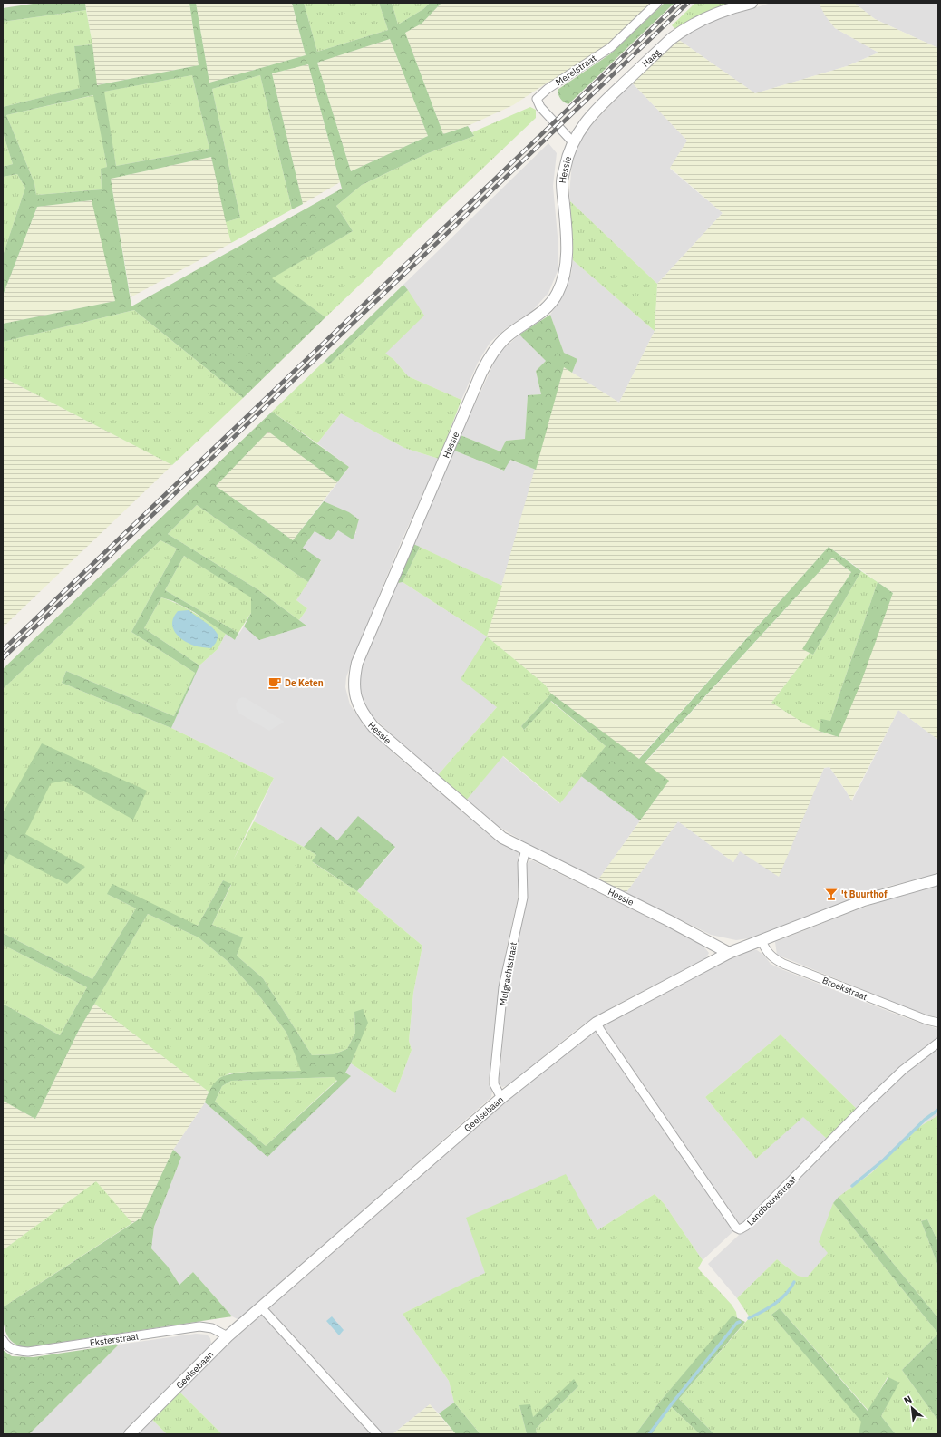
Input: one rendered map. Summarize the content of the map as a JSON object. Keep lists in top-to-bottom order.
{
  "streets": {
    "street": [
      "Haag",
      "Merelstraat",
      "Hessie",
      "Mulgrachtstraat",
      "Broekstraat",
      "Geelsebaan",
      "Landbouwstraat",
      "Eksterstraat"
    ]
  },
  "crossings": [
    ["Haag", "Merelstraat"],
    ["Haag", "Hessie"],
    ["Merelstraat", "Hessie"],
    ["Hessie", "Mulgrachtstraat"],
    ["Hessie", "Geelsebaan"],
    ["Mulgrachtstraat", "Geelsebaan"],
    ["Geelsebaan", "Landbouwstraat"],
    ["Geelsebaan", "Eksterstraat"]
  ],
  "places": {
    "cafe": ["De Keten"],
    "bar": ["'t Buurthof"]
  },
  "north": "top left"
}
